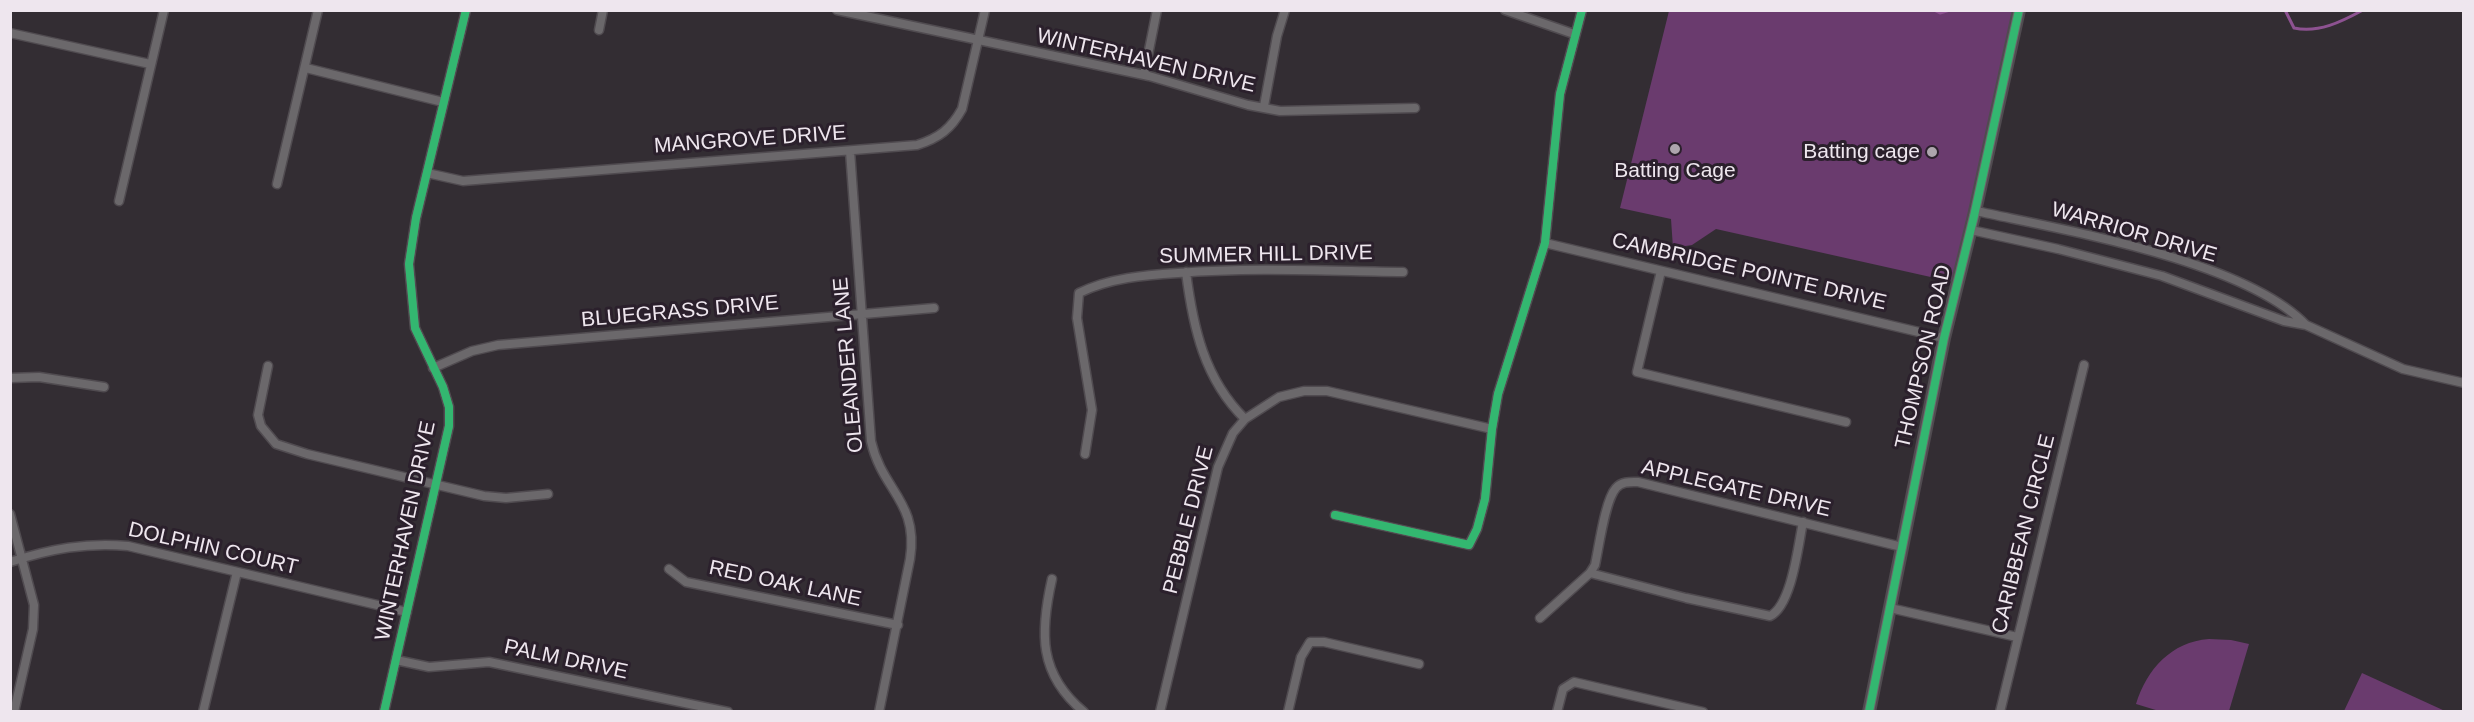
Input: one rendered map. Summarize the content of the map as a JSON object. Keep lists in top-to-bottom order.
{
  "streets": {
    "street": [
      "WINTERHAVEN DRIVE",
      "MANGROVE DRIVE",
      "WARRIOR DRIVE",
      "SUMMER HILL DRIVE",
      "CAMBRIDGE POINTE DRIVE",
      "BLUEGRASS DRIVE",
      "THOMPSON ROAD",
      "OLEANDER LANE",
      "APPLEGATE DRIVE",
      "PEBBLE DRIVE",
      "CARIBBEAN CIRCLE",
      "DOLPHIN COURT",
      "RED OAK LANE",
      "PALM DRIVE"
    ]
  },
  "crossings": [
    ["WINTERHAVEN DRIVE", "MANGROVE DRIVE"],
    ["WINTERHAVEN DRIVE", "BLUEGRASS DRIVE"],
    ["WINTERHAVEN DRIVE", "DOLPHIN COURT"],
    ["WINTERHAVEN DRIVE", "PALM DRIVE"],
    ["MANGROVE DRIVE", "OLEANDER LANE"],
    ["WARRIOR DRIVE", "THOMPSON ROAD"],
    ["CAMBRIDGE POINTE DRIVE", "THOMPSON ROAD"],
    ["BLUEGRASS DRIVE", "OLEANDER LANE"],
    ["THOMPSON ROAD", "APPLEGATE DRIVE"],
    ["OLEANDER LANE", "RED OAK LANE"]
  ],
  "places": ["Batting Cage", "Batting cage"]
}
